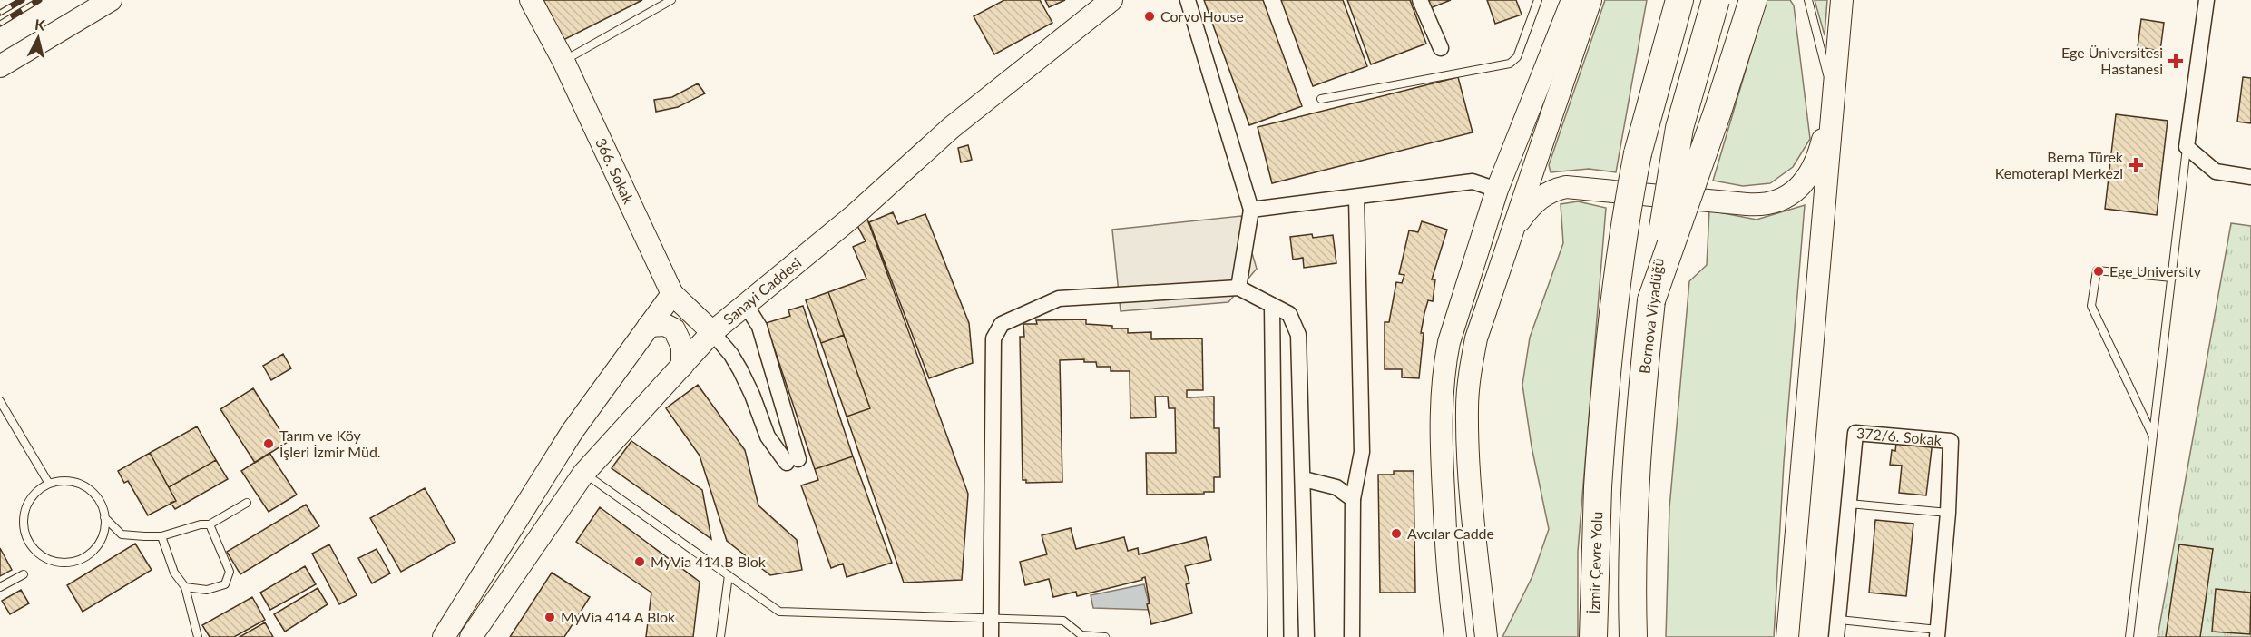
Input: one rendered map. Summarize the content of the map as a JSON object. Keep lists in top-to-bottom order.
{
  "streets": {
    "highway": ["Bornova Viyadüğü", "İzmir Çevre Yolu"],
    "street": ["366. Sokak", "Sanayi Caddesi", "372/6. Sokak"]
  },
  "crossings": [
    ["366. Sokak", "Sanayi Caddesi"]
  ],
  "places": {
    "other": [
      "Corvo House",
      "Ege University",
      "Tarım ve Köy İşleri İzmir Müd.",
      "Avcılar Cadde",
      "MyVia 414 B Blok",
      "MyVia 414 A Blok"
    ],
    "health": ["Ege Üniversitesi Hastanesi", "Berna Türek Kemoterapi Merkezi"]
  },
  "north": "top"
}
